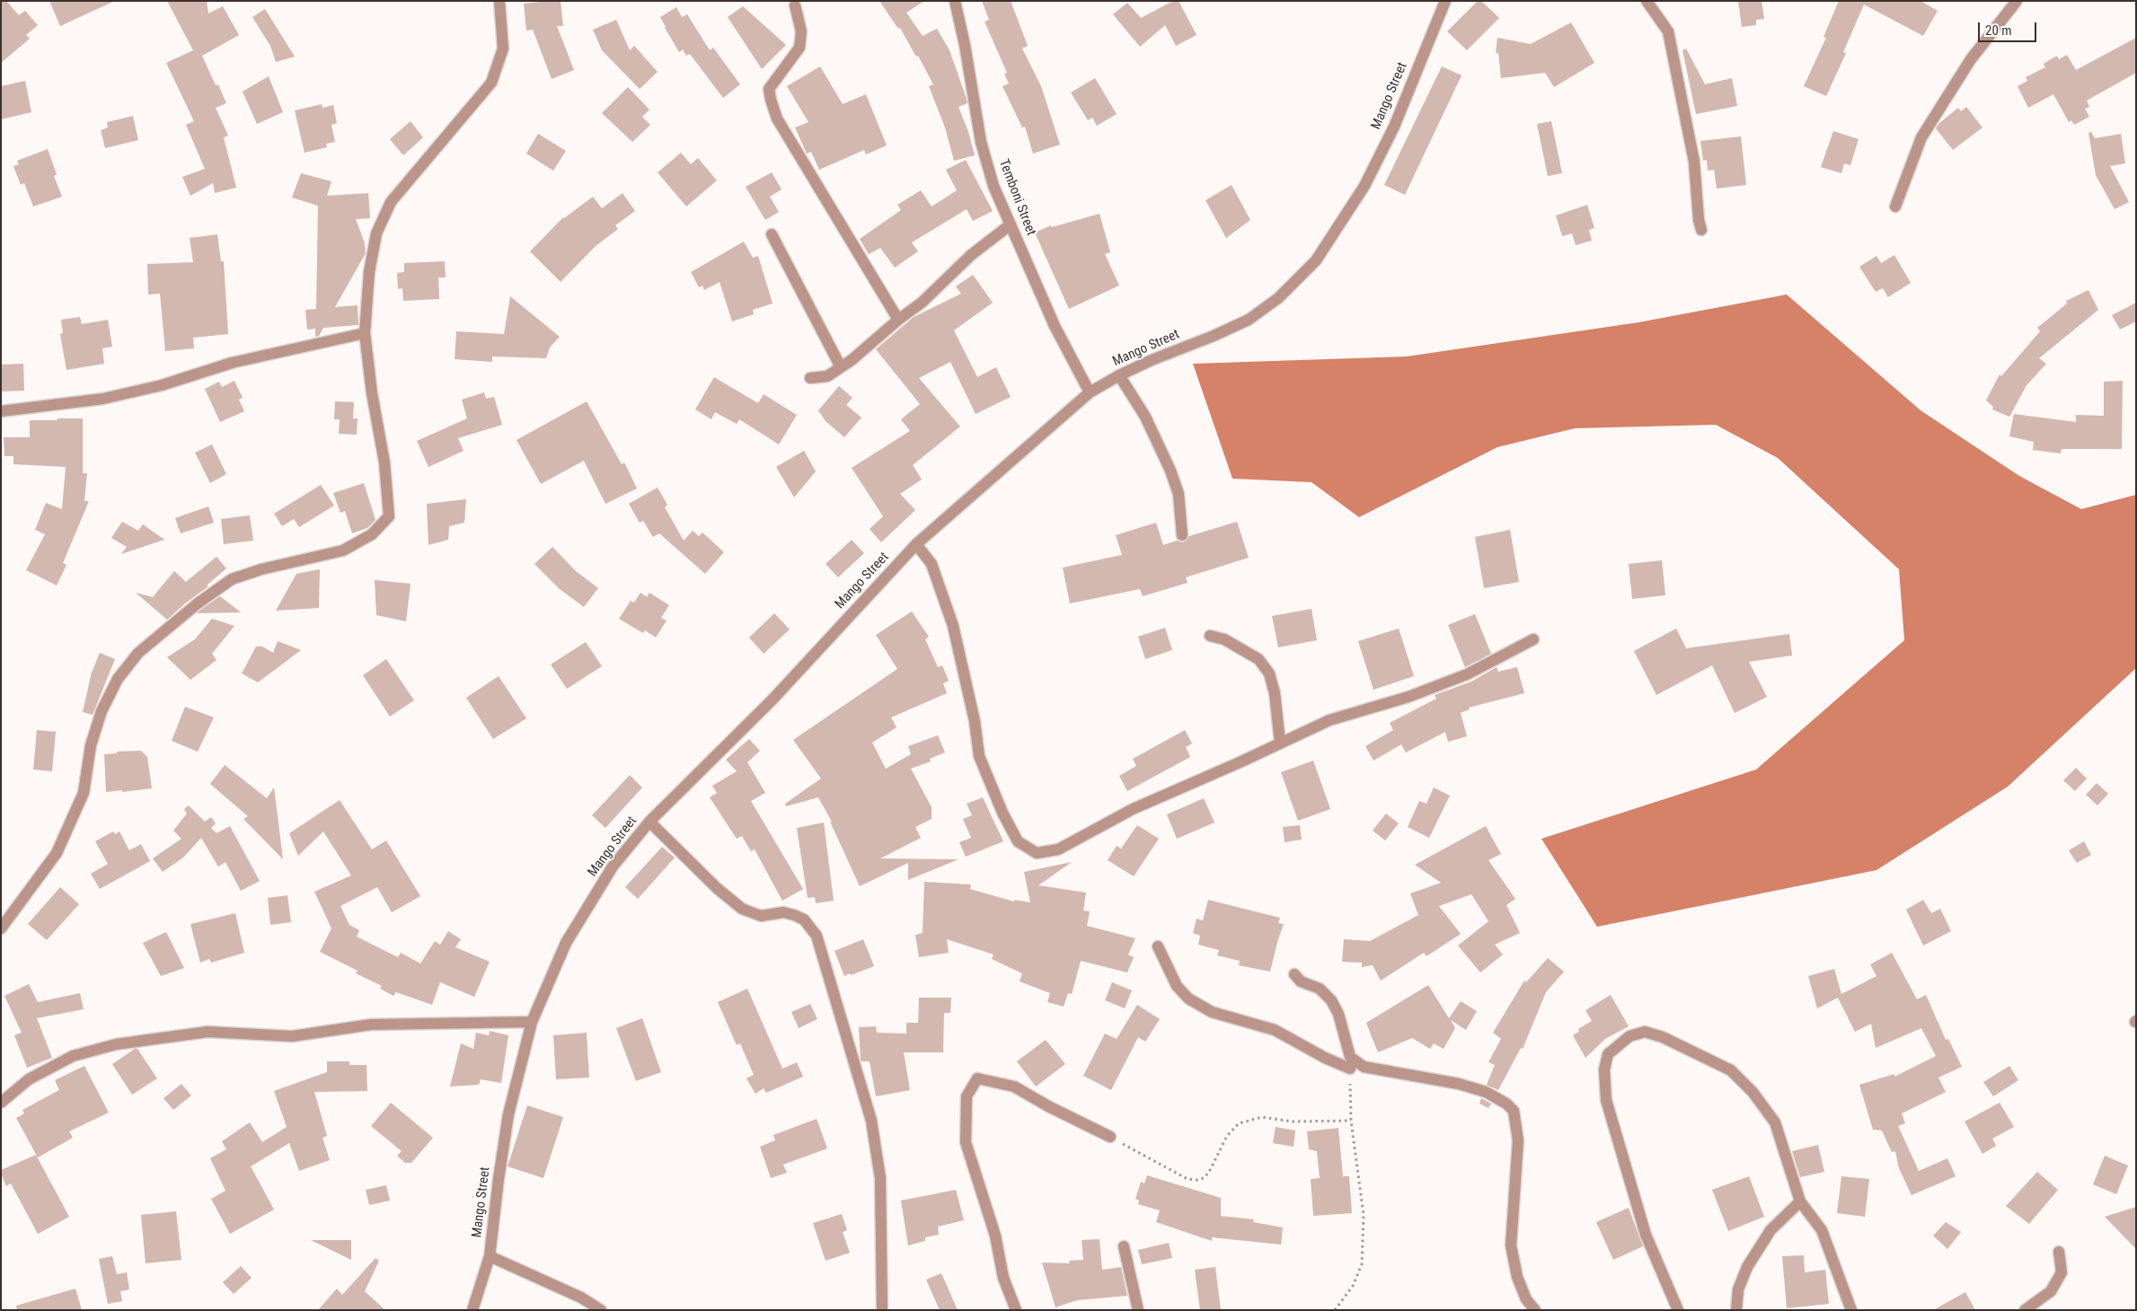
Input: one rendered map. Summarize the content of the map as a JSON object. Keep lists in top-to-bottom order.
{
  "streets": {
    "street": ["Mango Street", "Temboni Street"]
  },
  "crossings": [
    ["Mango Street", "Temboni Street"]
  ],
  "scale_bar": "20 m"
}
